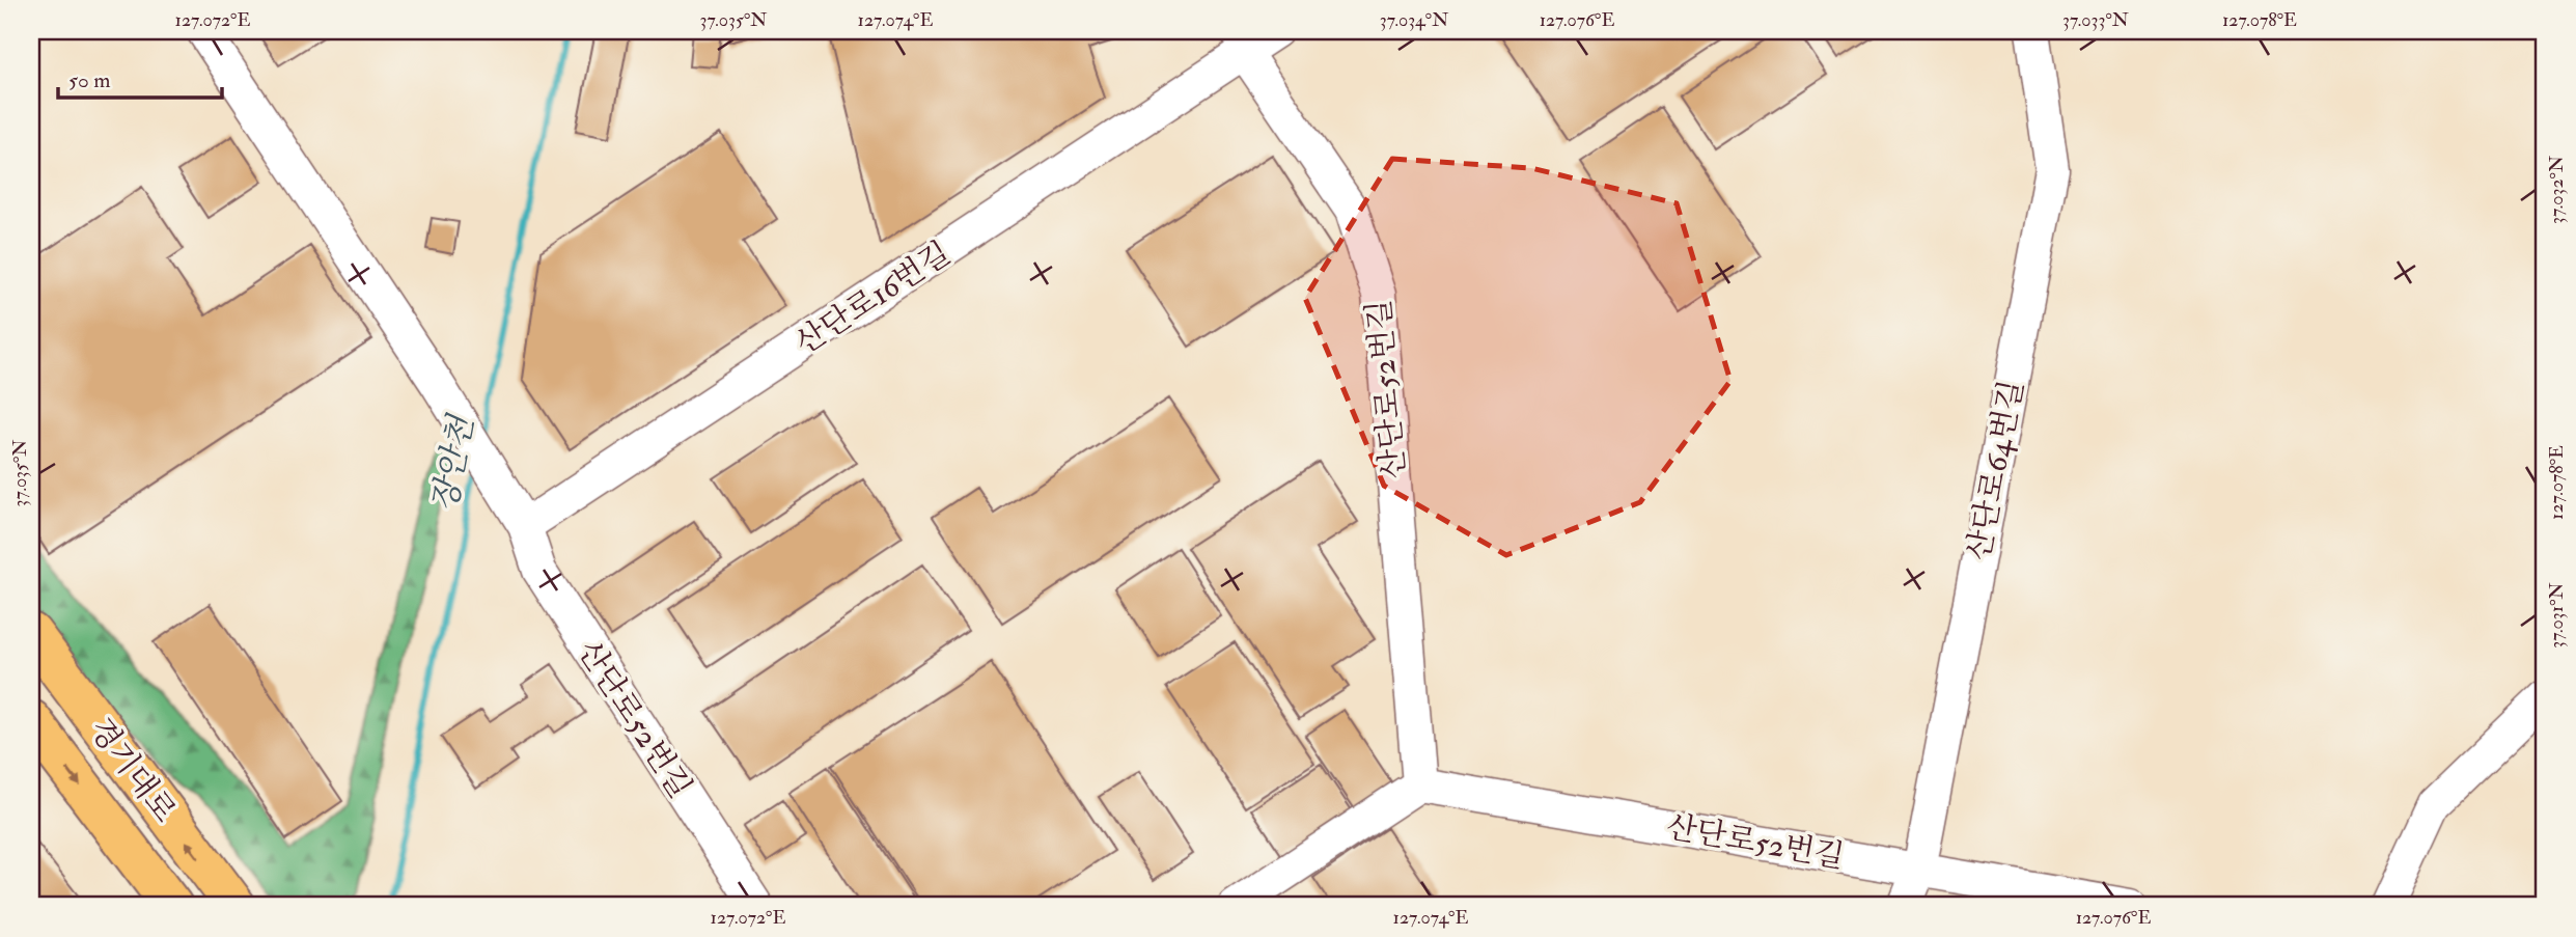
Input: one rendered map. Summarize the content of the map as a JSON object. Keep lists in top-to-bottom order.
{
  "streets": {
    "main road": ["경기대로"],
    "street": ["산단로16번길", "산단로52번길", "산단로64번길"]
  },
  "crossings": [
    ["산단로16번길", "산단로52번길"],
    ["산단로52번길", "산단로64번길"]
  ],
  "water": ["장안천"],
  "scale_bar": "50 m",
  "coordinates": [
    "127.072°E",
    "37.035°N",
    "127.074°E",
    "37.034°N",
    "127.076°E",
    "37.033°N",
    "127.078°E",
    "37.032°N",
    "37.031°N"
  ]
}
